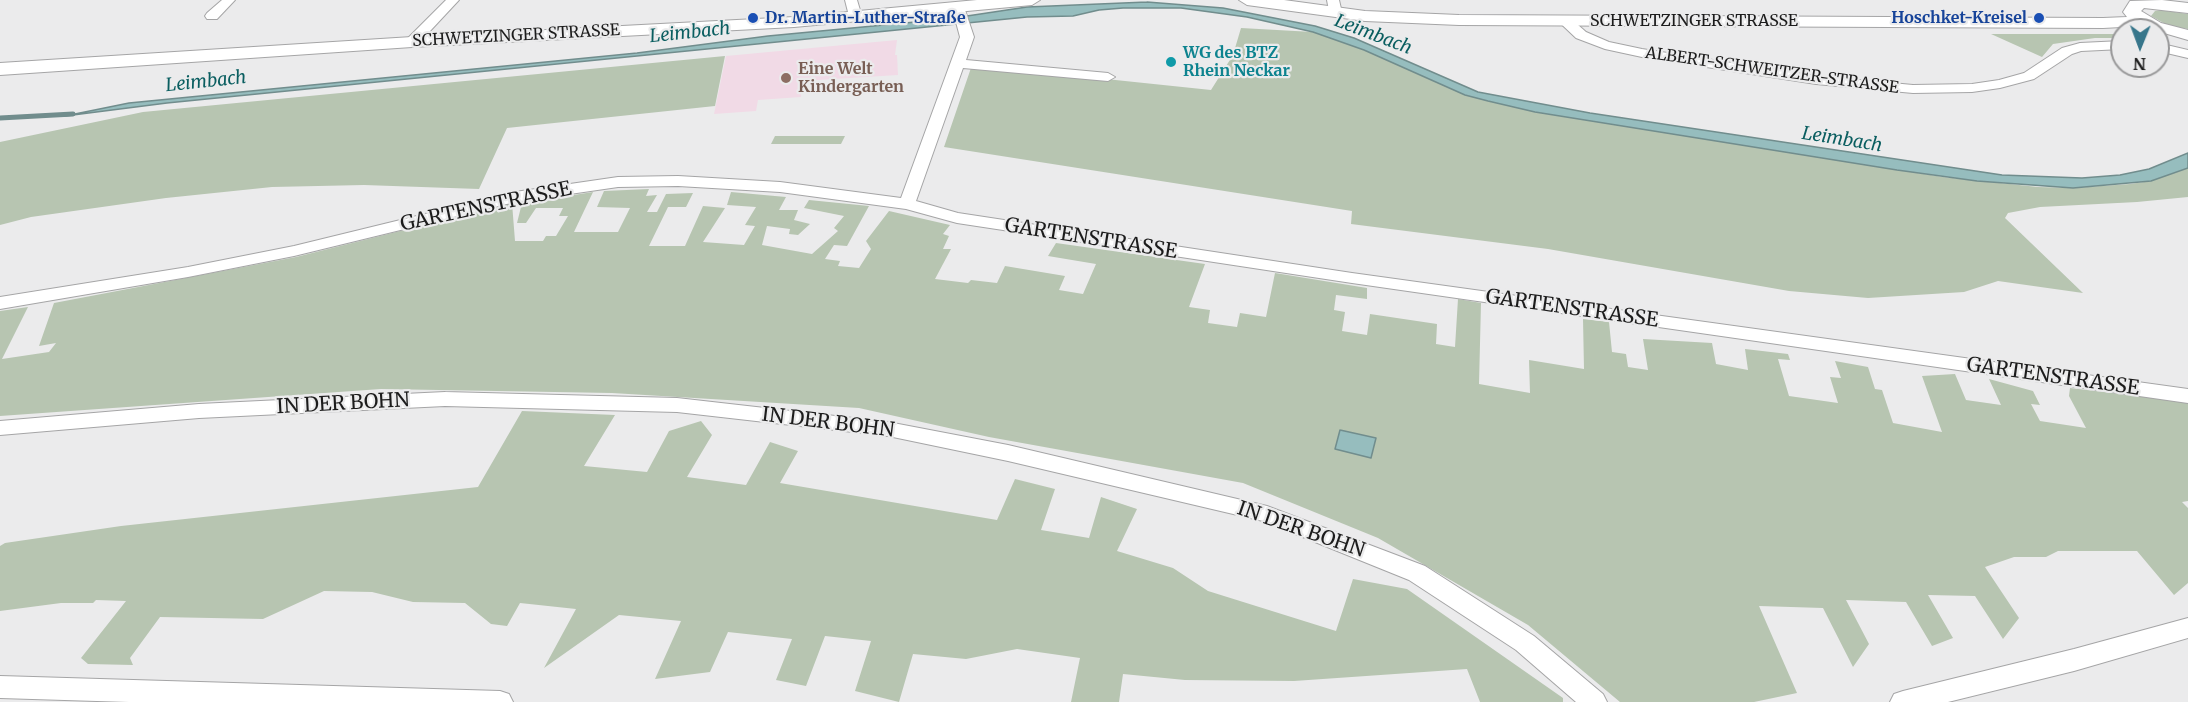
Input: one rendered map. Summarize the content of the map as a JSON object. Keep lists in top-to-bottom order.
{
  "streets": {
    "street": [
      "SCHWETZINGER STRASSE",
      "ALBERT-SCHWEITZER-STRASSE",
      "GARTENSTRASSE",
      "IN DER BOHN"
    ]
  },
  "crossings": [
    ["SCHWETZINGER STRASSE", "ALBERT-SCHWEITZER-STRASSE"]
  ],
  "water": ["Leimbach"],
  "places": [
    "Dr. Martin-Luther-Straße",
    "Hoschket-Kreisel",
    "WG des BTZ Rhein Neckar",
    "Eine Welt Kindergarten"
  ],
  "north": "bottom"
}
